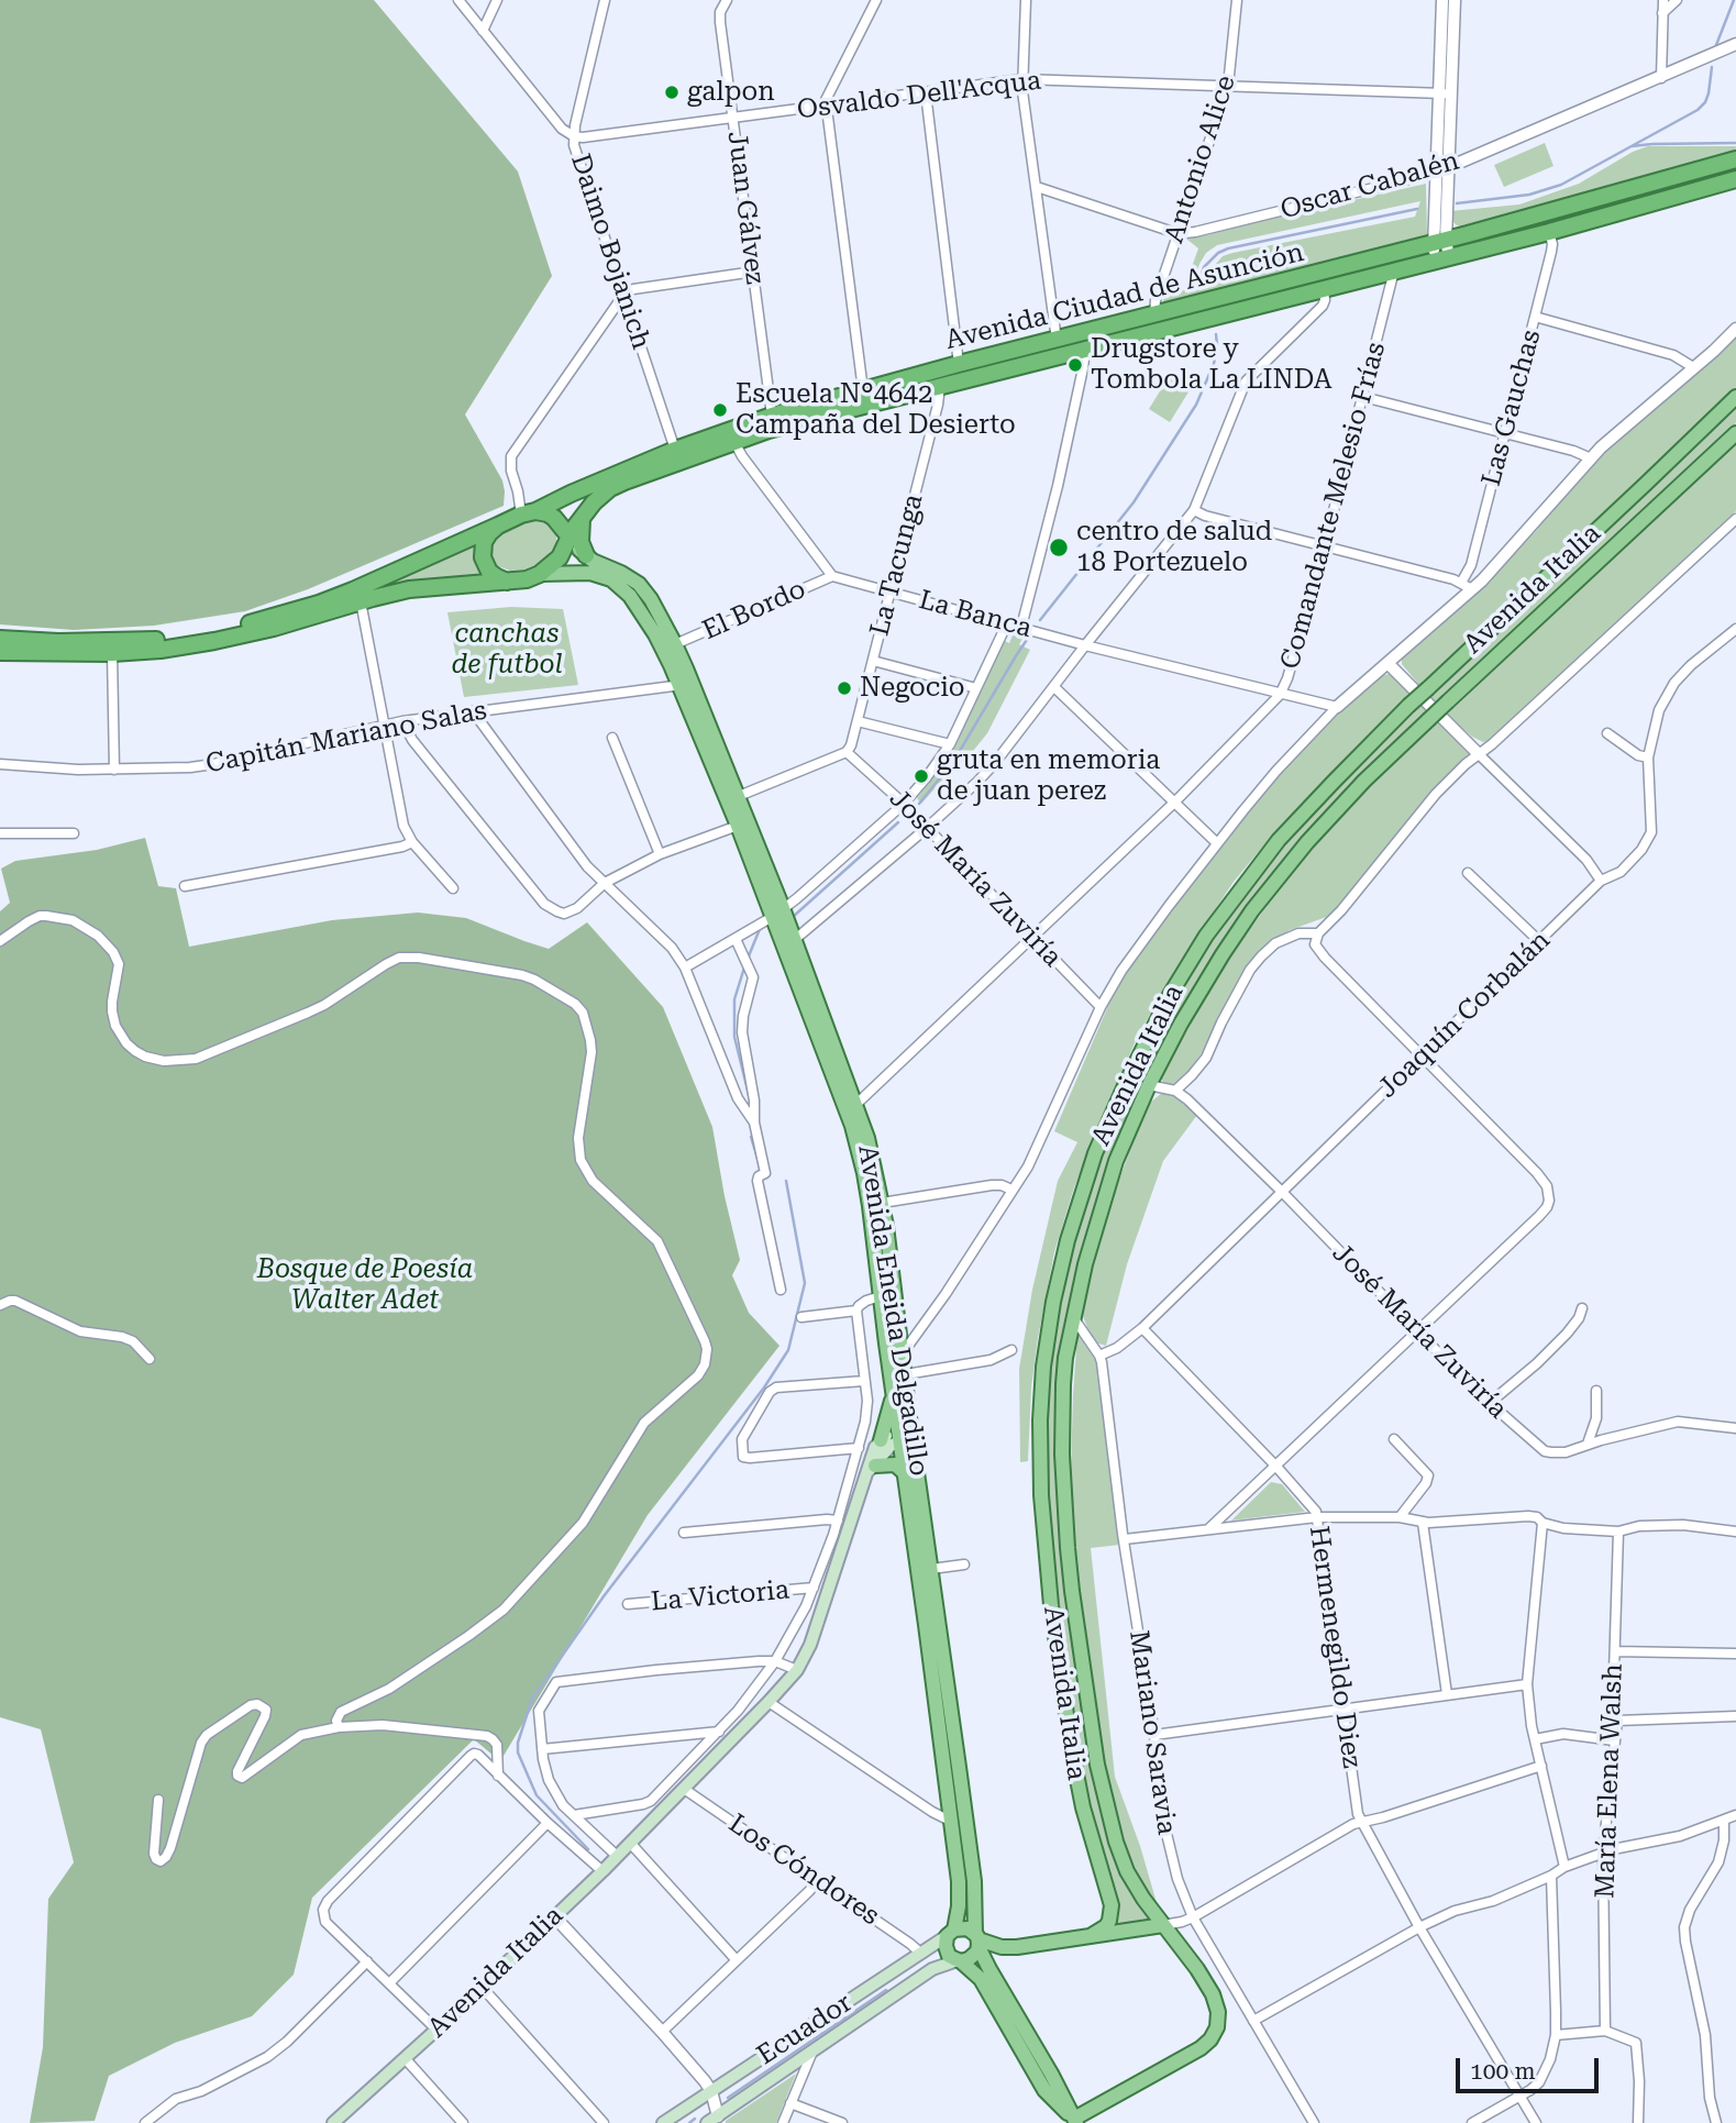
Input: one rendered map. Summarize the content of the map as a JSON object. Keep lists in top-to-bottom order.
{
  "streets": {
    "highway": ["Avenida Ciudad de Asunción"],
    "main road": ["Avenida Italia", "Avenida Eneida Delgadillo", "Ecuador"],
    "street": [
      "Osvaldo Dell'Acqua",
      "Antonio Alice",
      "Oscar Cabalén",
      "Juan Gálvez",
      "Daimo Bojanich",
      "Las Gauchas",
      "Comandante Melesio Frías",
      "La Tacunga",
      "El Bordo",
      "La Banca",
      "Capitán Mariano Salas",
      "José María Zuviría",
      "Joaquín Corbalán",
      "La Victoria",
      "Hermenegildo Diez",
      "Mariano Saravia",
      "María Elena Walsh",
      "Los Cóndores"
    ]
  },
  "crossings": [
    ["Osvaldo Dell'Acqua", "Antonio Alice"],
    ["Osvaldo Dell'Acqua", "Juan Gálvez"],
    ["Osvaldo Dell'Acqua", "Daimo Bojanich"],
    ["Antonio Alice", "Oscar Cabalén"],
    ["Antonio Alice", "Avenida Ciudad de Asunción"],
    ["Juan Gálvez", "Avenida Ciudad de Asunción"],
    ["Daimo Bojanich", "Avenida Ciudad de Asunción"],
    ["Avenida Ciudad de Asunción", "Las Gauchas"],
    ["Avenida Ciudad de Asunción", "Comandante Melesio Frías"],
    ["Avenida Ciudad de Asunción", "La Tacunga"],
    ["Avenida Ciudad de Asunción", "Avenida Eneida Delgadillo"],
    ["Comandante Melesio Frías", "La Banca"],
    ["Comandante Melesio Frías", "José María Zuviría"],
    ["Comandante Melesio Frías", "Avenida Eneida Delgadillo"],
    ["La Tacunga", "La Banca"],
    ["La Tacunga", "José María Zuviría"],
    ["Avenida Italia", "José María Zuviría"],
    ["Avenida Italia", "Avenida Eneida Delgadillo"],
    ["Avenida Italia", "Mariano Saravia"],
    ["Avenida Italia", "Los Cóndores"],
    ["El Bordo", "La Banca"],
    ["El Bordo", "Avenida Eneida Delgadillo"],
    ["Capitán Mariano Salas", "Avenida Eneida Delgadillo"],
    ["José María Zuviría", "Joaquín Corbalán"],
    ["Joaquín Corbalán", "Hermenegildo Diez"],
    ["Joaquín Corbalán", "Mariano Saravia"],
    ["Avenida Eneida Delgadillo", "Ecuador"],
    ["Los Cóndores", "Ecuador"]
  ],
  "parks": ["canchas de futbol", "Bosque de Poesía Walter Adet"],
  "places": [
    "galpon",
    "Drugstore y Tombola La LINDA",
    "Escuela N°4642 Campaña del Desierto",
    "centro de salud 18 Portezuelo",
    "Negocio",
    "gruta en memoria de juan perez"
  ],
  "scale_bar": "100 m"
}
